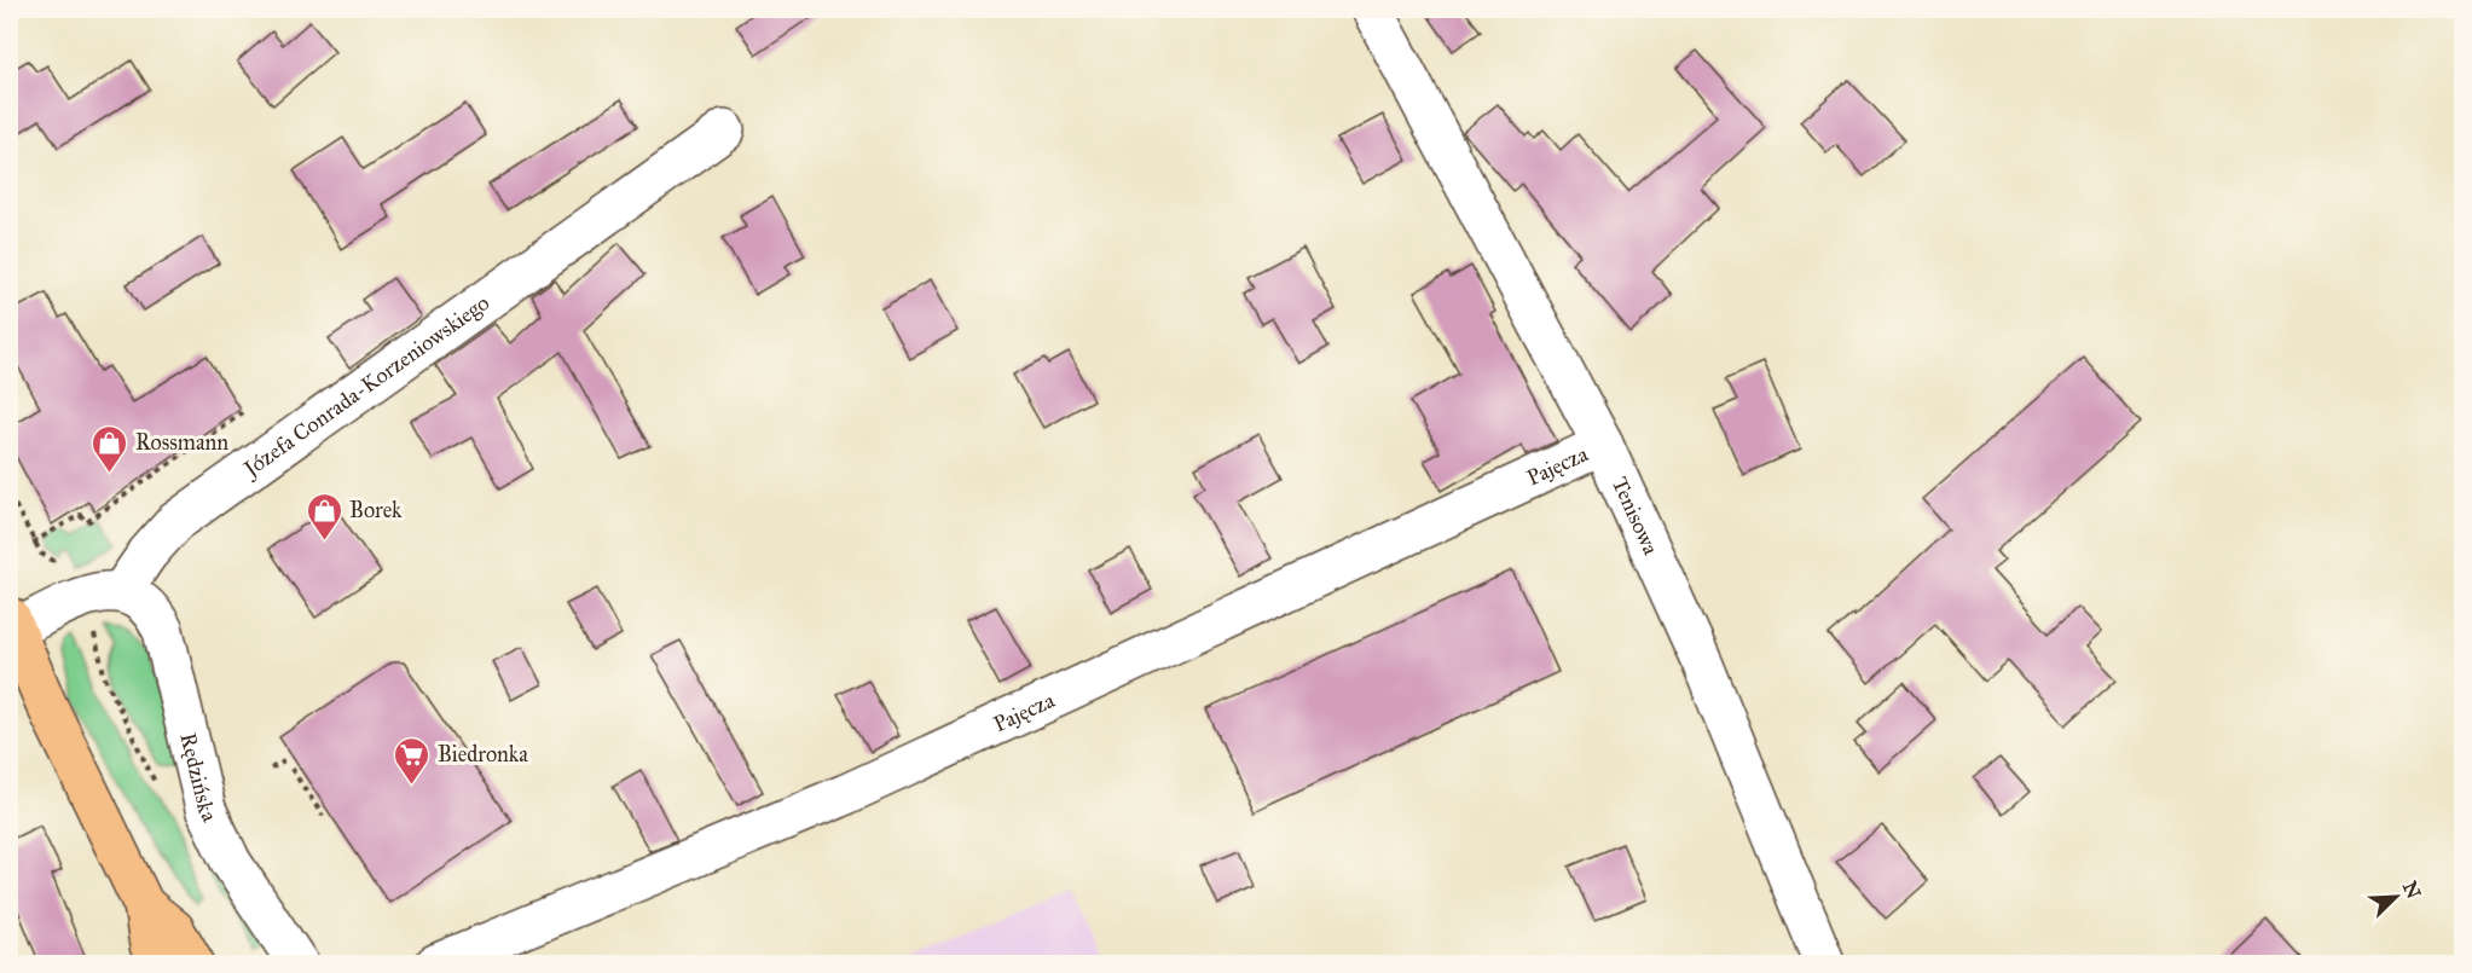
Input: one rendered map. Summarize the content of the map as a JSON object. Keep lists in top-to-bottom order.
{
  "streets": {
    "street": [
      "Józefa Conrada-Korzeniowskiego",
      "Pajęcza",
      "Tenisowa",
      "Rędzińska"
    ]
  },
  "crossings": [
    ["Józefa Conrada-Korzeniowskiego", "Rędzińska"],
    ["Pajęcza", "Tenisowa"]
  ],
  "places": {
    "shop": ["Rossmann", "Borek"],
    "supermarket": ["Biedronka"]
  },
  "north": "top right"
}
